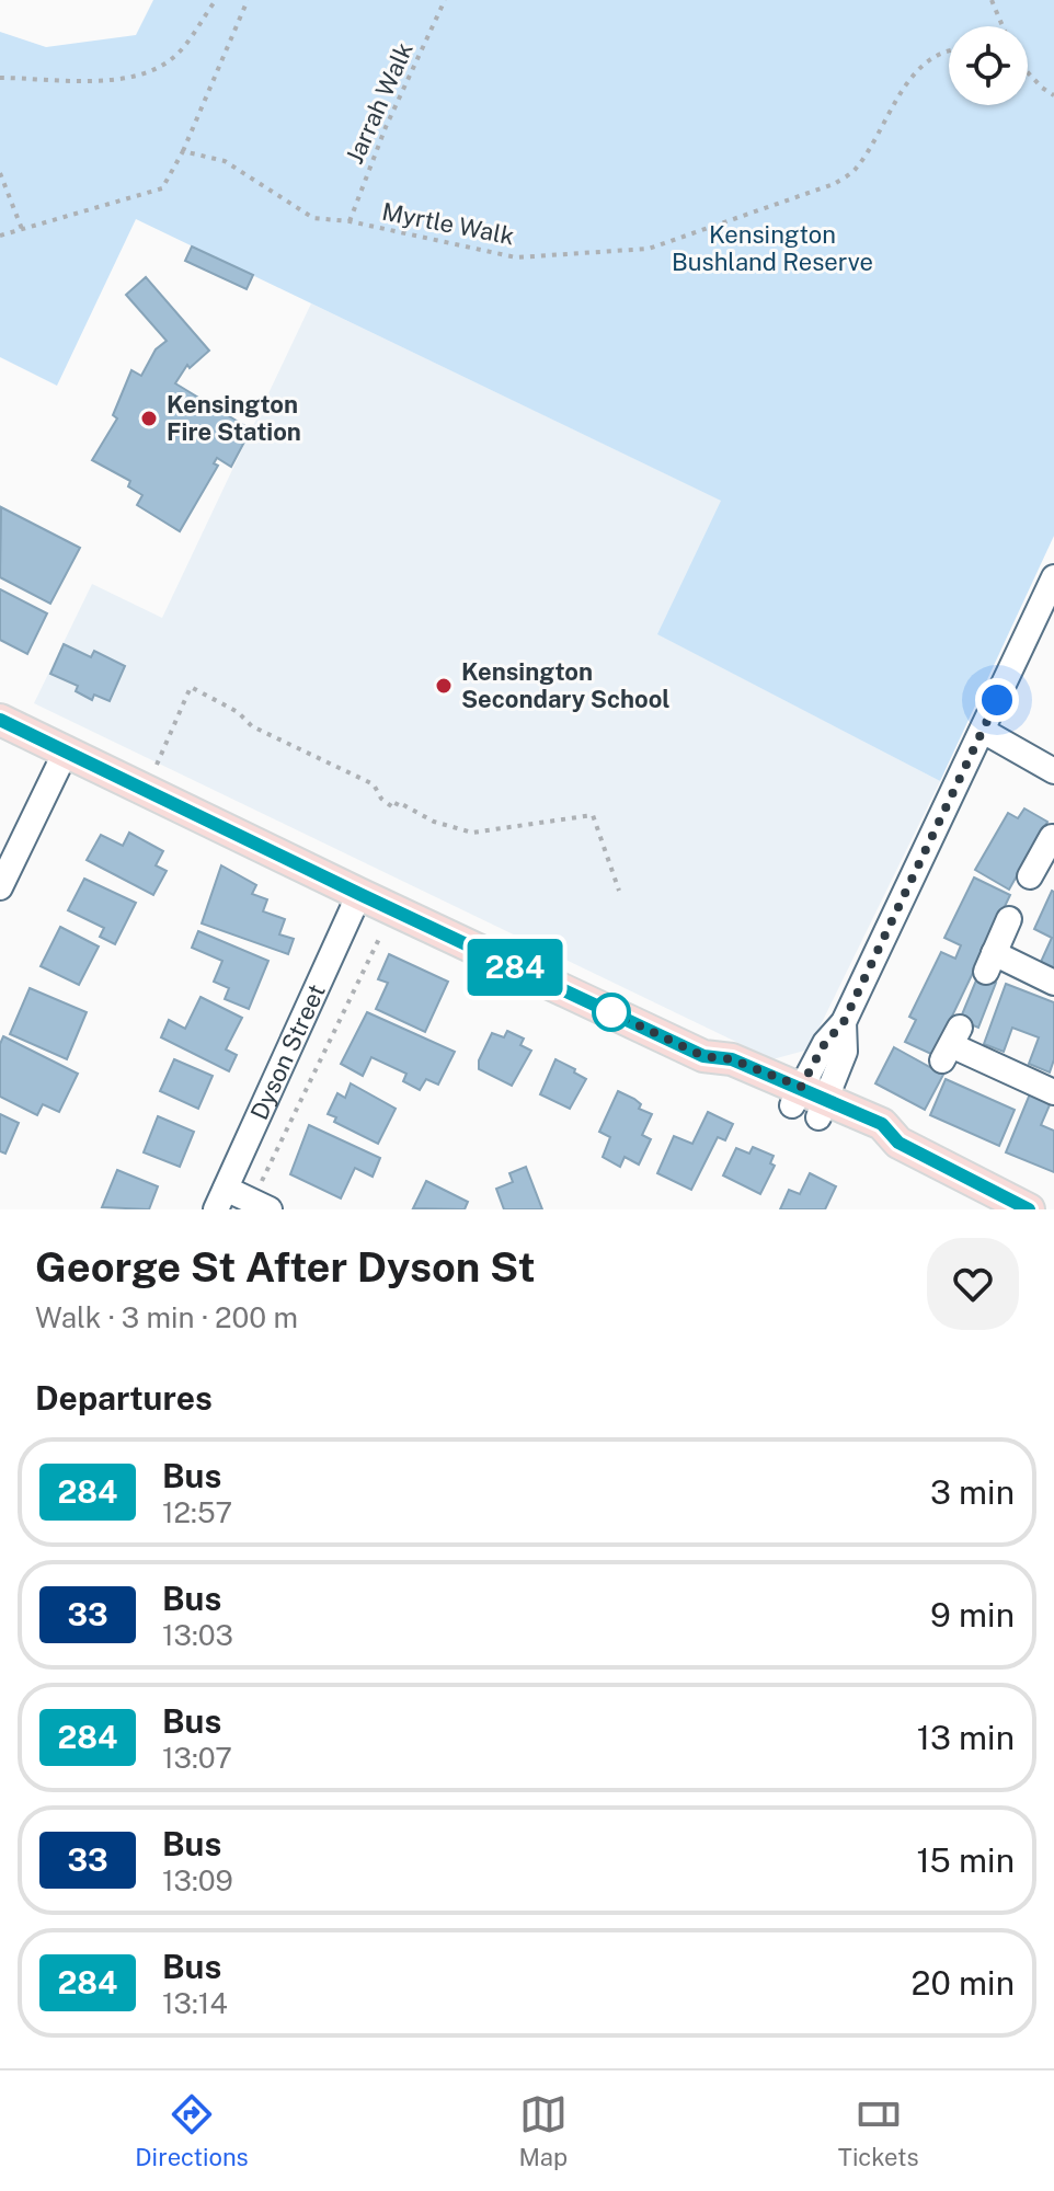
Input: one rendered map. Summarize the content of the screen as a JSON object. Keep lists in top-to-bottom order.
{
  "streets": {
    "street": ["Dyson Street"],
    "path": ["Jarrah Walk", "Myrtle Walk"]
  },
  "crossings": [
    ["Jarrah Walk", "Myrtle Walk"]
  ],
  "parks": ["Kensington Bushland Reserve"],
  "places": ["Kensington Fire Station", "Kensington Secondary School"],
  "lines": ["bus line 284"],
  "page": {
    "on_map": "284",
    "heading": [
      ["George St After Dyson St", "Walk · 3 min · 200 m"],
      "Departures"
    ],
    "list": [
      {
        "mark": "284",
        "name": "Bus",
        "note": "12:57",
        "value": "3 min"
      },
      {
        "mark": "33",
        "name": "Bus",
        "note": "13:03",
        "value": "9 min"
      },
      {
        "mark": "284",
        "name": "Bus",
        "note": "13:07",
        "value": "13 min"
      },
      {
        "mark": "33",
        "name": "Bus",
        "note": "13:09",
        "value": "15 min"
      },
      {
        "mark": "284",
        "name": "Bus",
        "note": "13:14",
        "value": "20 min"
      }
    ],
    "tabs": ["Directions", "Map", "Tickets"]
  }
}
